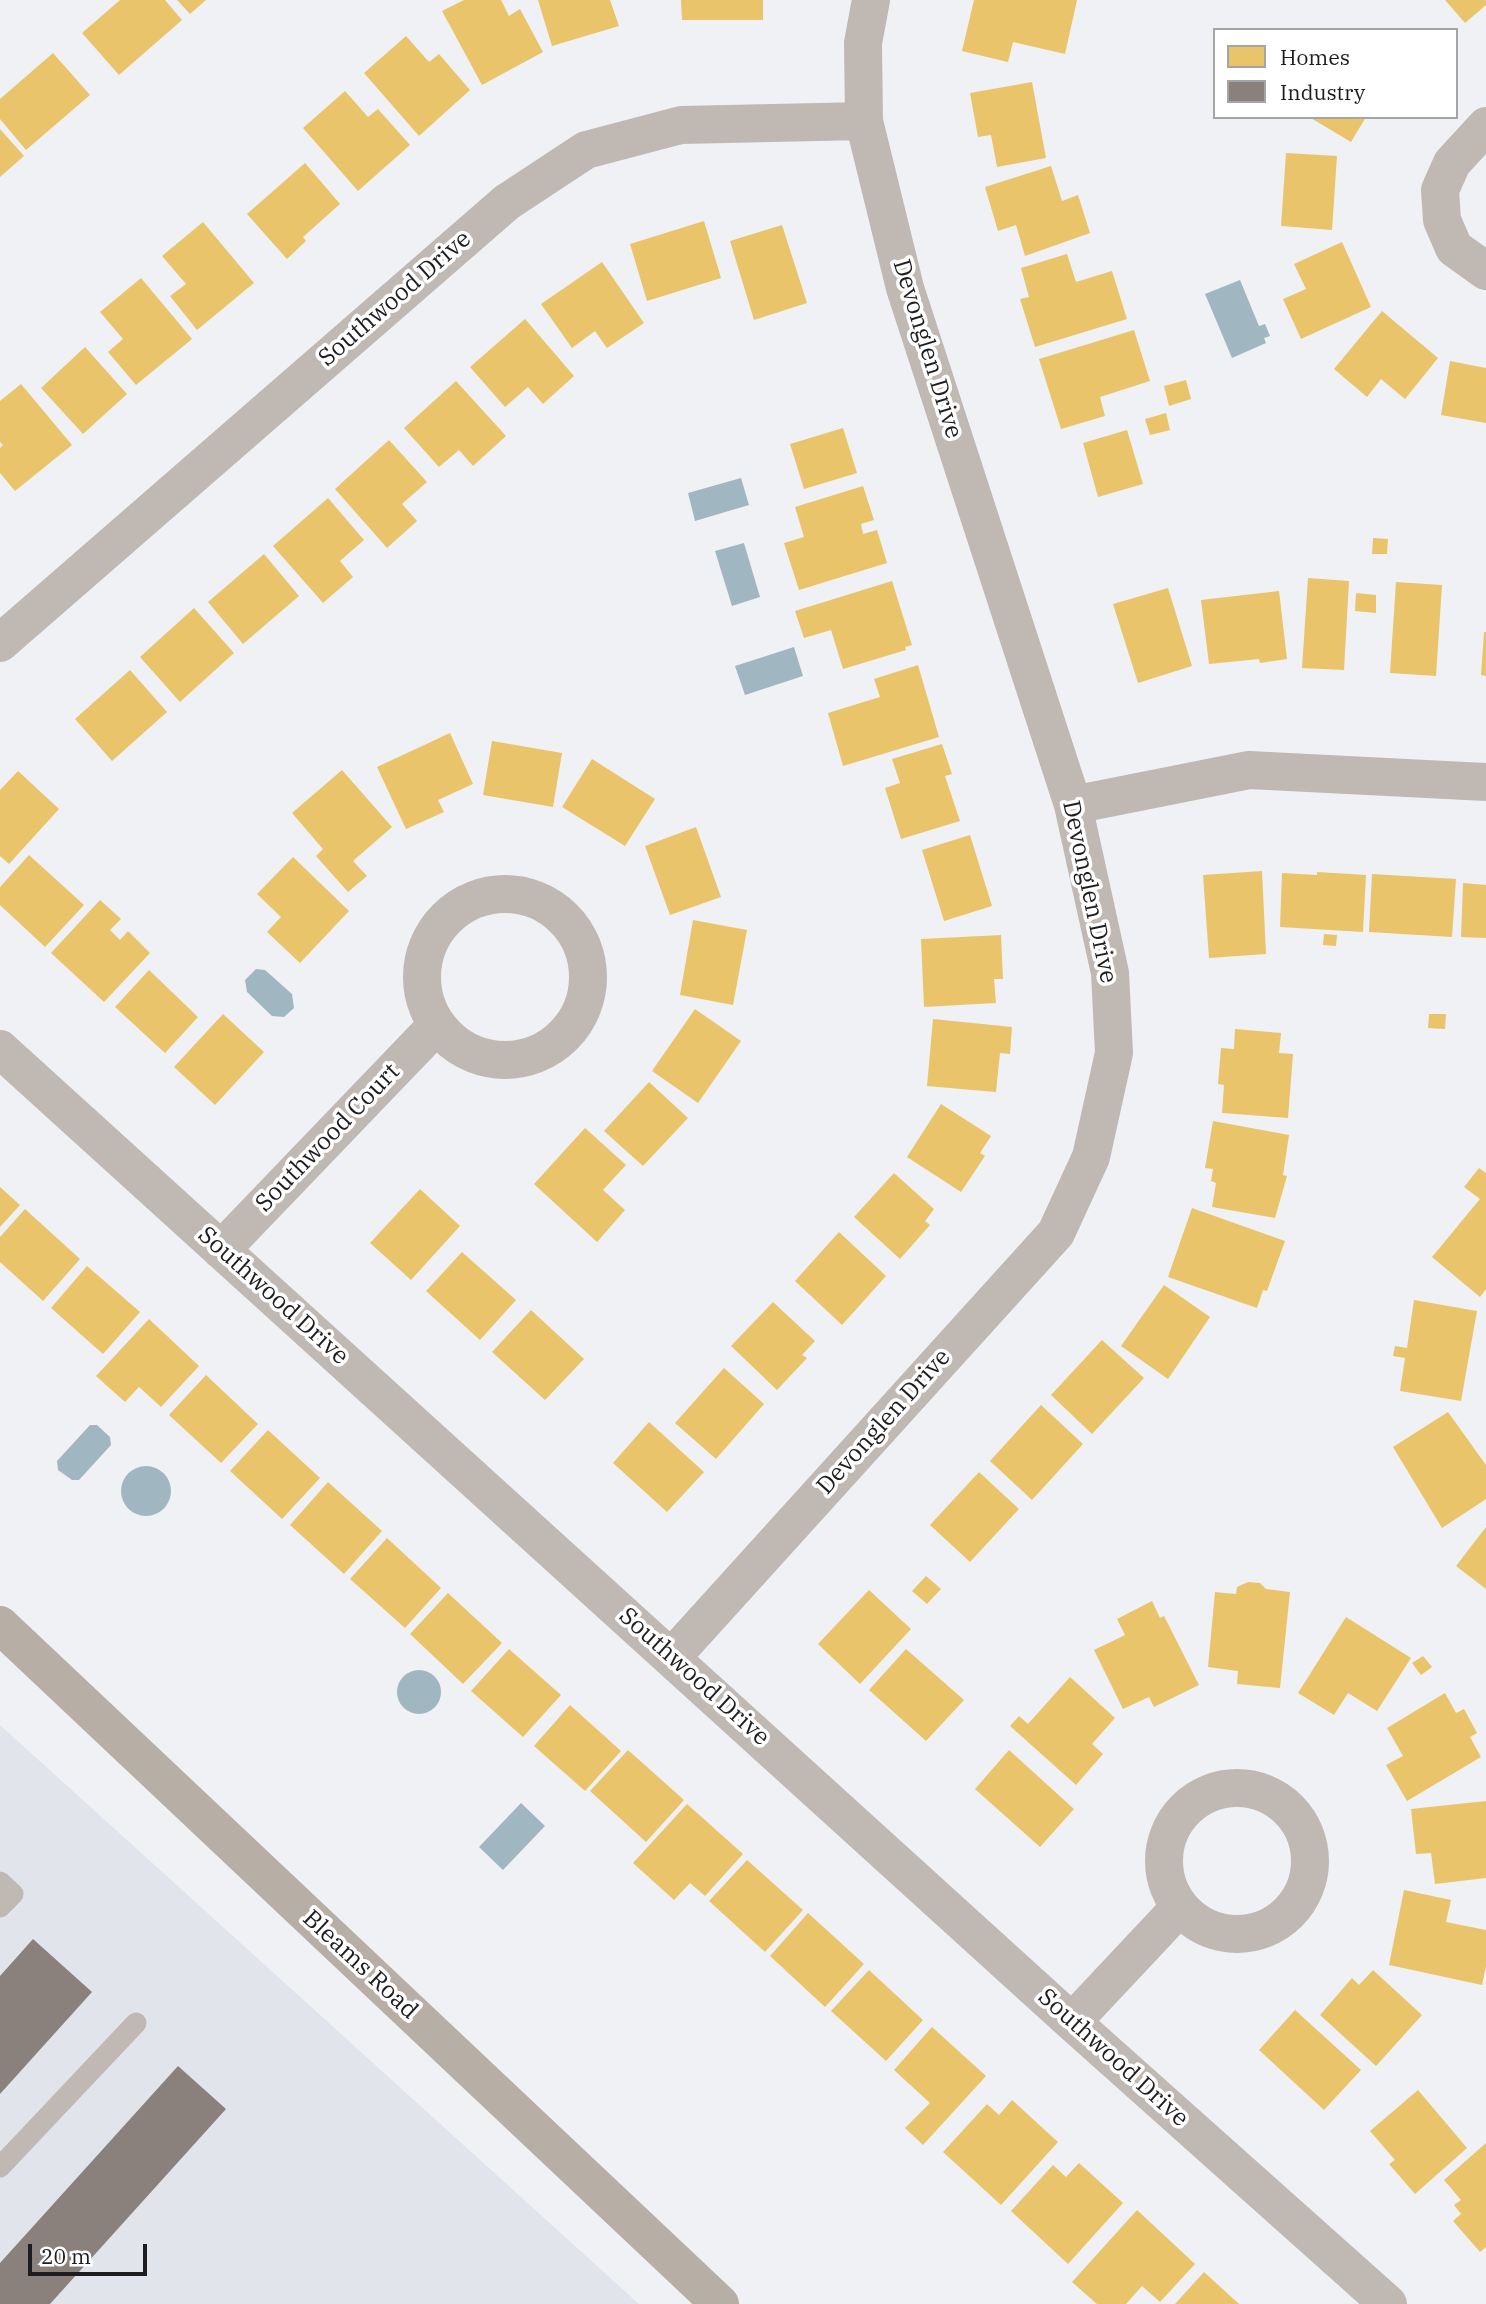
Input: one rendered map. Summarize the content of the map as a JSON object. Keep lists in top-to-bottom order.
{
  "streets": {
    "main road": ["Bleams Road"],
    "street": ["Southwood Drive", "Devonglen Drive", "Southwood Court"]
  },
  "crossings": [
    ["Southwood Drive", "Devonglen Drive"],
    ["Southwood Drive", "Southwood Court"]
  ],
  "legend": ["Homes", "Industry"],
  "scale_bar": "20 m"
}
